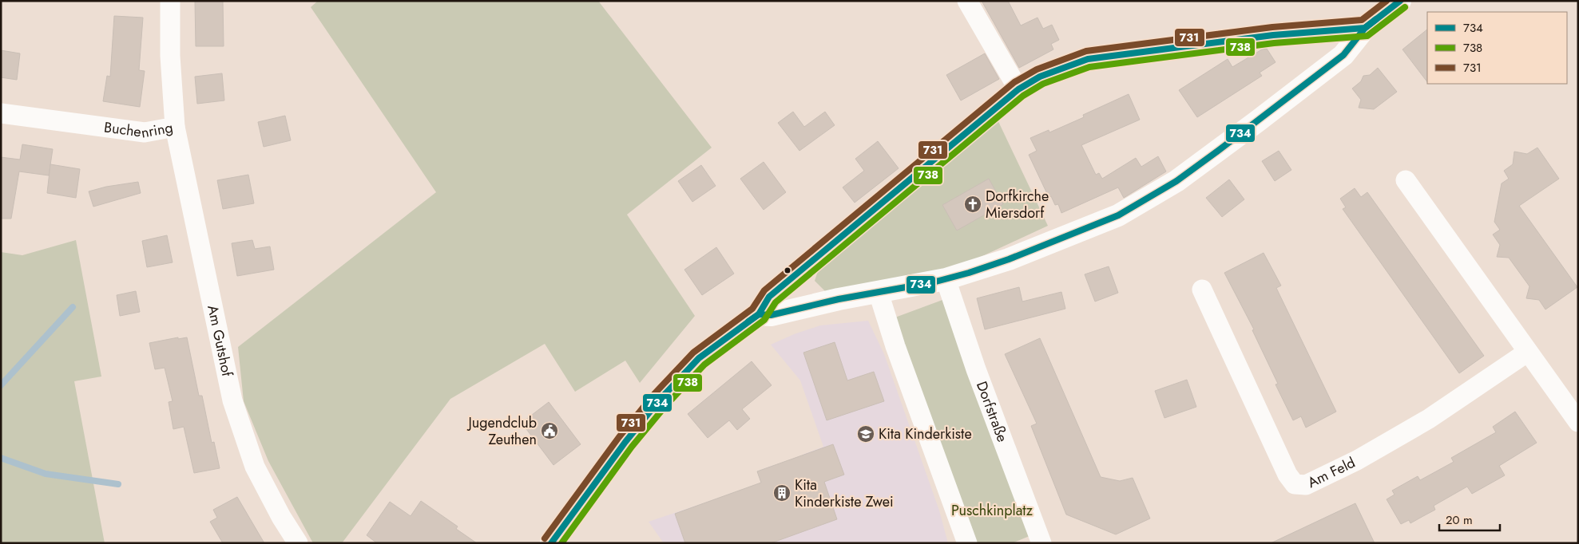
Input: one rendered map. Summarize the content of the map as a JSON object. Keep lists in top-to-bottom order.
{
  "streets": {
    "street": [
      "Buchenring",
      "Am Gutshof",
      "Dorfstraße",
      "Am Feld"
    ]
  },
  "crossings": [
    ["Buchenring", "Am Gutshof"]
  ],
  "parks": ["Puschkinplatz"],
  "places": {
    "church": ["Dorfkirche Miersdorf"],
    "public building": ["Jugendclub Zeuthen"],
    "school or university": ["Kita Kinderkiste"],
    "building": ["Kita Kinderkiste Zwei"]
  },
  "lines": ["transit line 734", "transit line 731", "transit line 738"],
  "legend": ["734", "738", "731"],
  "scale_bar": "20 m"
}
